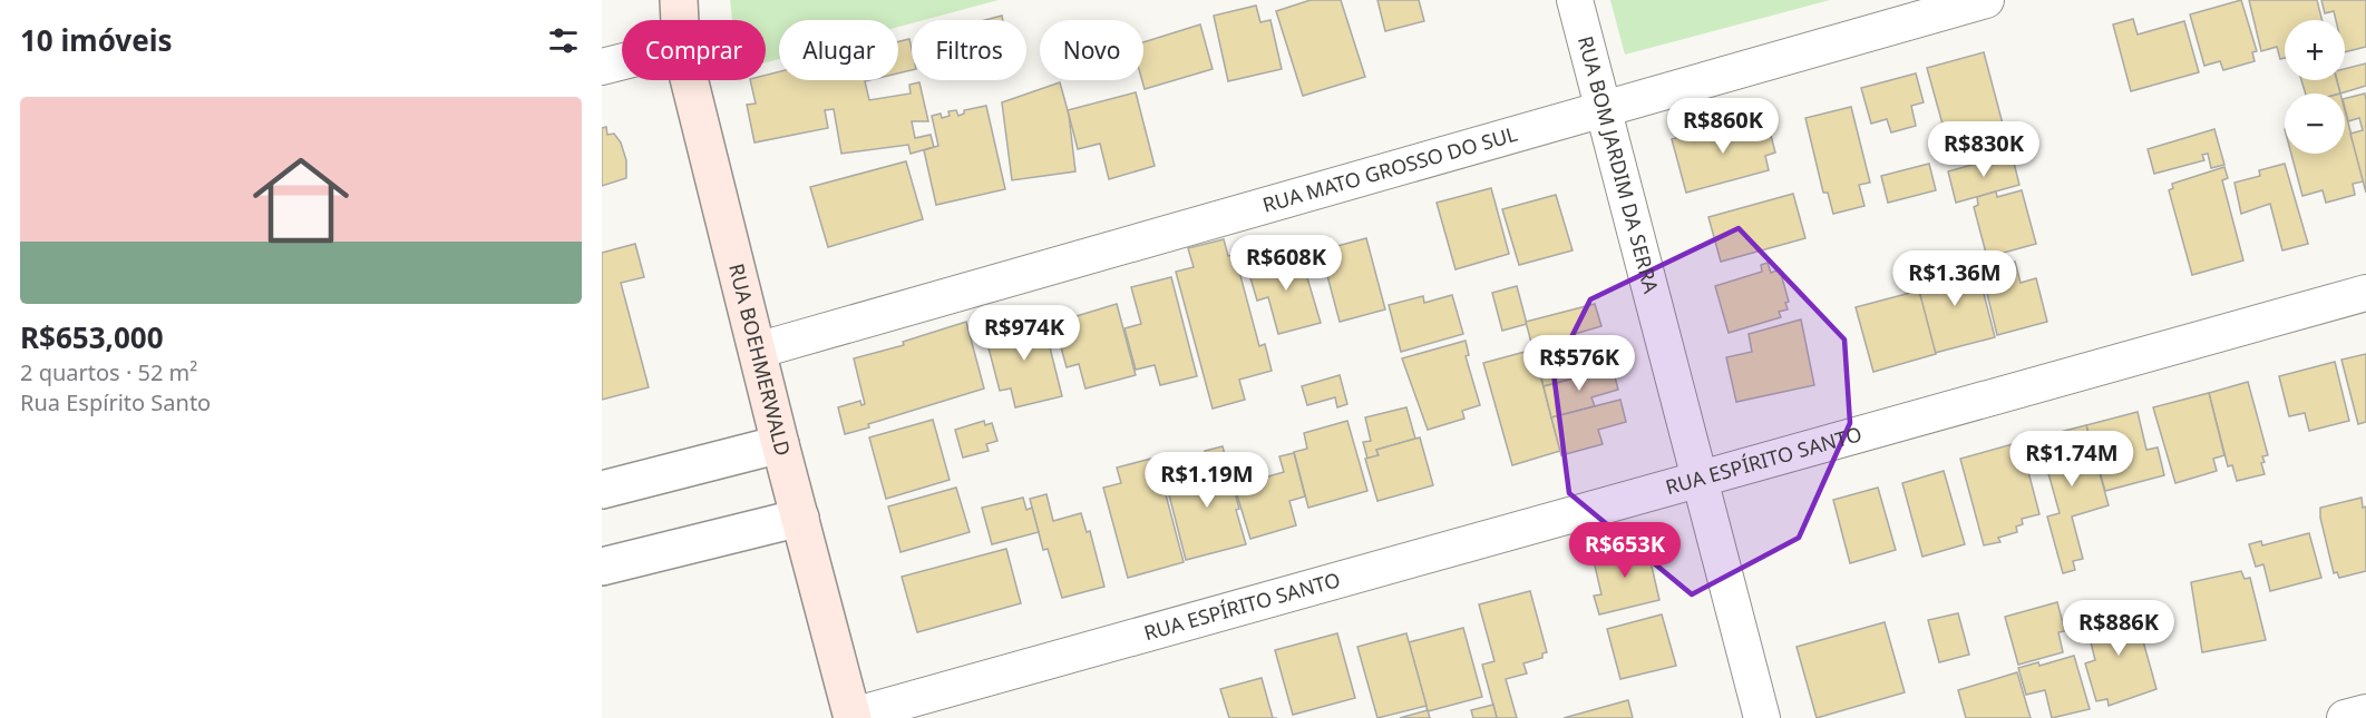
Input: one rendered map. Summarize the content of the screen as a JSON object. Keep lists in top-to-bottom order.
{
  "streets": {
    "main road": ["RUA BOEHMERWALD"],
    "street": ["RUA BOM JARDIM DA SERRA", "RUA MATO GROSSO DO SUL", "RUA ESPÍRITO SANTO"]
  },
  "crossings": [
    ["RUA BOM JARDIM DA SERRA", "RUA MATO GROSSO DO SUL"],
    ["RUA BOM JARDIM DA SERRA", "RUA ESPÍRITO SANTO"],
    ["RUA MATO GROSSO DO SUL", "RUA BOEHMERWALD"],
    ["RUA BOEHMERWALD", "RUA ESPÍRITO SANTO"]
  ],
  "page": {
    "heading": "10 imóveis",
    "map_buttons": ["+", "−"],
    "chip": [
      "Comprar",
      "Alugar",
      "Filtros",
      "Novo"
    ],
    "list": [
      {
        "name": "R$653,000",
        "note": "2 quartos · 52 m² · Rua Espírito Santo"
      }
    ],
    "price": [
      "R$860K",
      "R$830K",
      "R$608K",
      "R$1.36M",
      "R$974K",
      "R$576K",
      "R$1.74M",
      "R$1.19M",
      "R$653K",
      "R$886K"
    ]
  }
}
